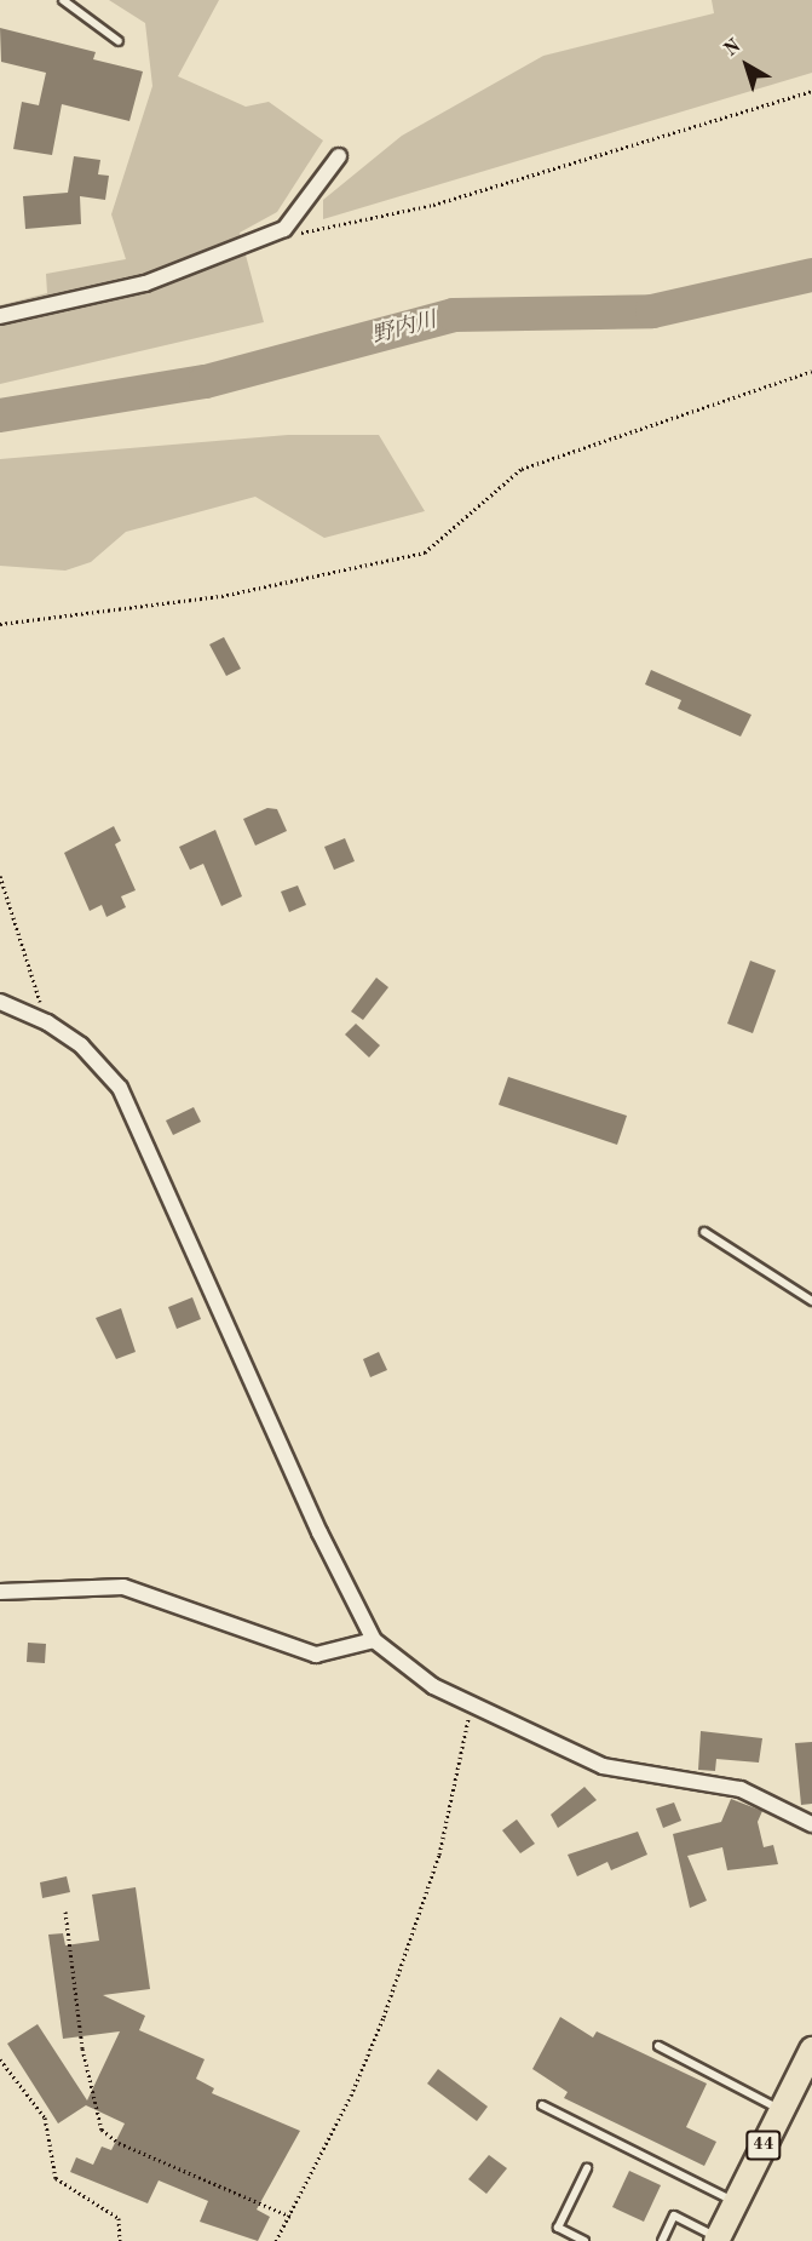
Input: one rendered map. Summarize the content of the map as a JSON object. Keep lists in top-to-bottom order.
{
  "streets": {
    "main road": ["44"]
  },
  "water": ["野内川"],
  "north": "top left"
}
